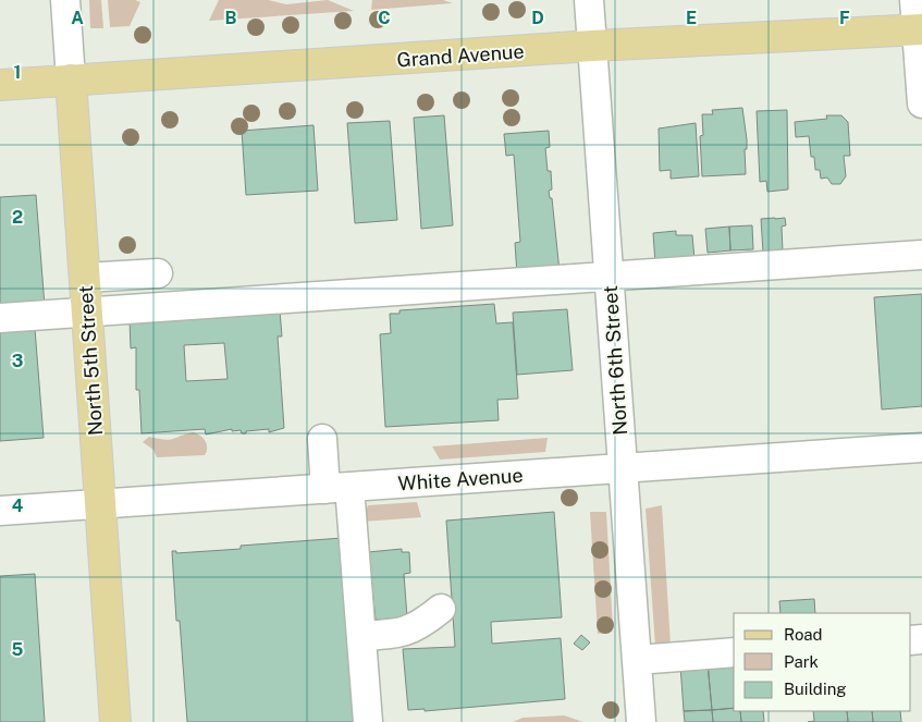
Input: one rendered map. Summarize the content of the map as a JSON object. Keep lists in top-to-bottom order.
{
  "streets": {
    "main road": ["Grand Avenue", "North 5th Street"],
    "street": ["North 6th Street", "White Avenue"]
  },
  "crossings": [
    ["Grand Avenue", "North 5th Street"],
    ["Grand Avenue", "North 6th Street"],
    ["North 5th Street", "White Avenue"],
    ["North 6th Street", "White Avenue"]
  ],
  "legend": ["Road", "Park", "Building"],
  "grid": {
    "columns": [
      "A",
      "B",
      "C",
      "D",
      "E",
      "F"
    ],
    "rows": [
      "1",
      "2",
      "3",
      "4",
      "5"
    ]
  }
}
